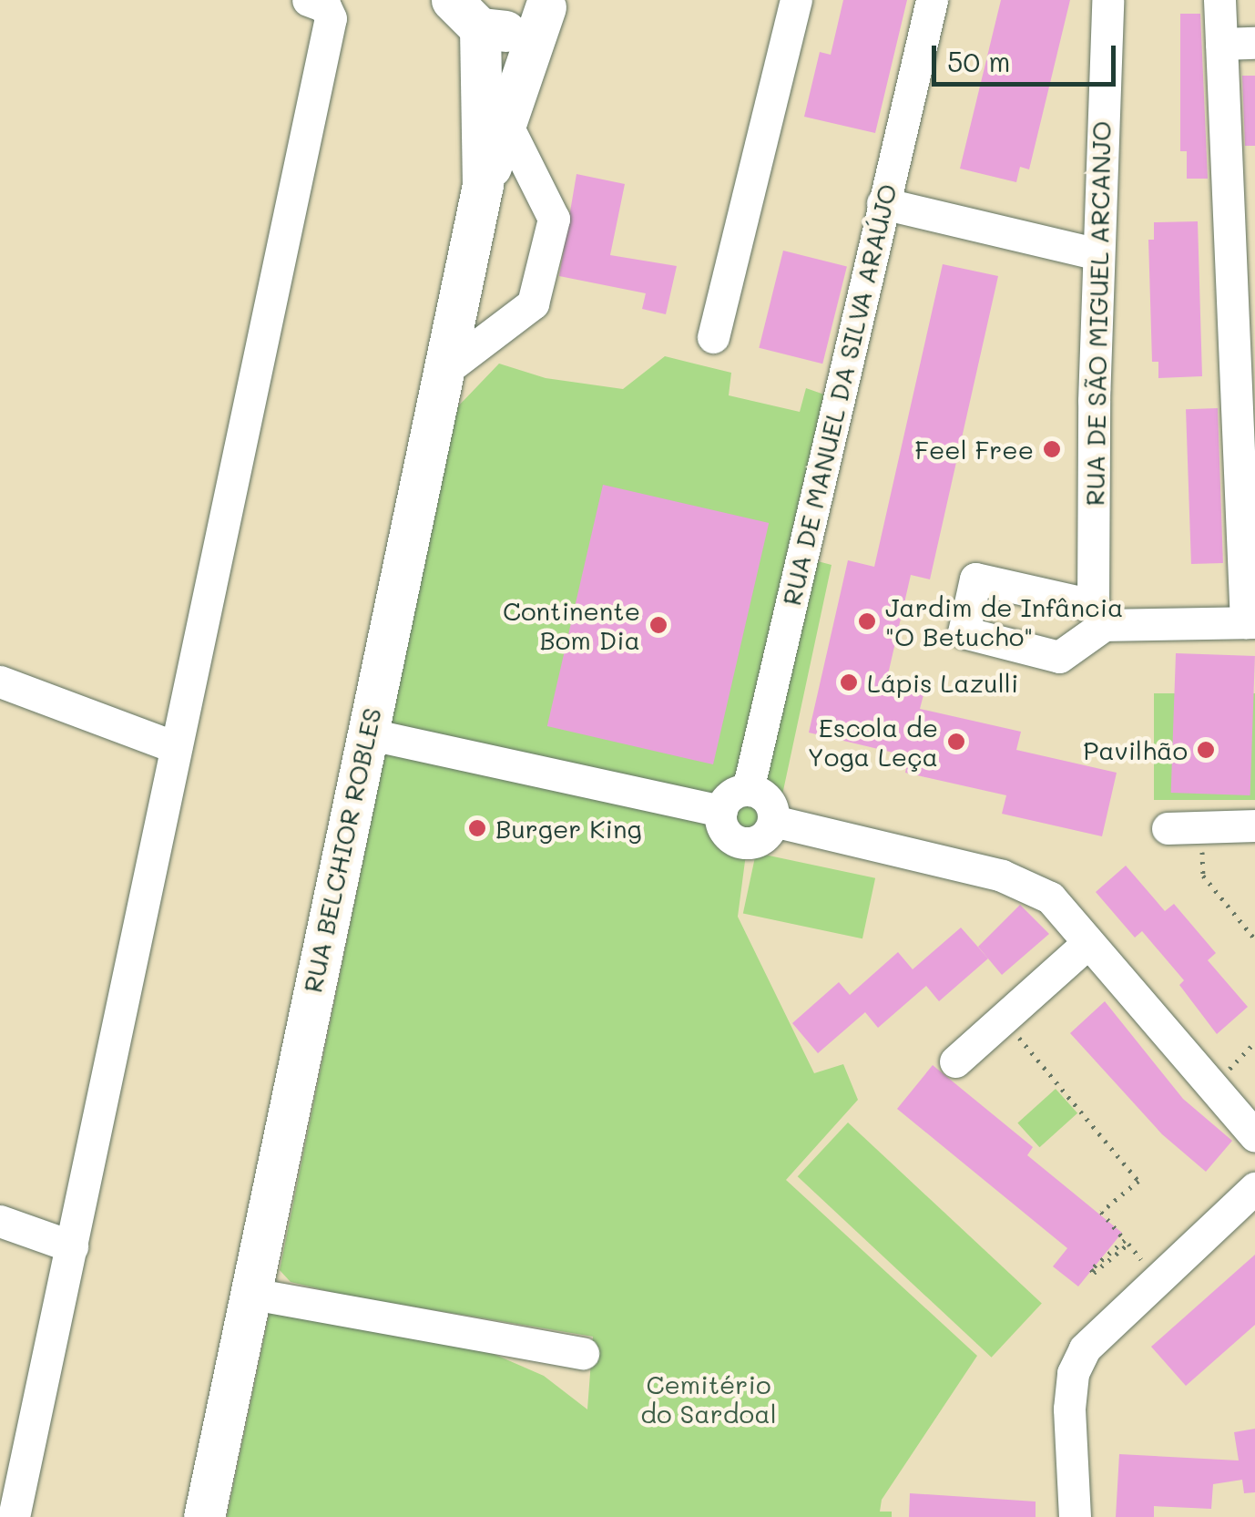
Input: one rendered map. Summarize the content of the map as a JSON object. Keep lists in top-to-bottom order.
{
  "streets": {
    "main road": ["RUA BELCHIOR ROBLES"],
    "street": ["RUA DE SÃO MIGUEL ARCANJO", "RUA DE MANUEL DA SILVA ARAÚJO"]
  },
  "parks": ["Cemitério do Sardoal"],
  "places": [
    "Feel Free",
    "Jardim de Infância \"O Betucho\"",
    "Continente Bom Dia",
    "Lápis Lazulli",
    "Escola de Yoga Leça",
    "Pavilhão",
    "Burger King"
  ],
  "scale_bar": "50 m"
}
